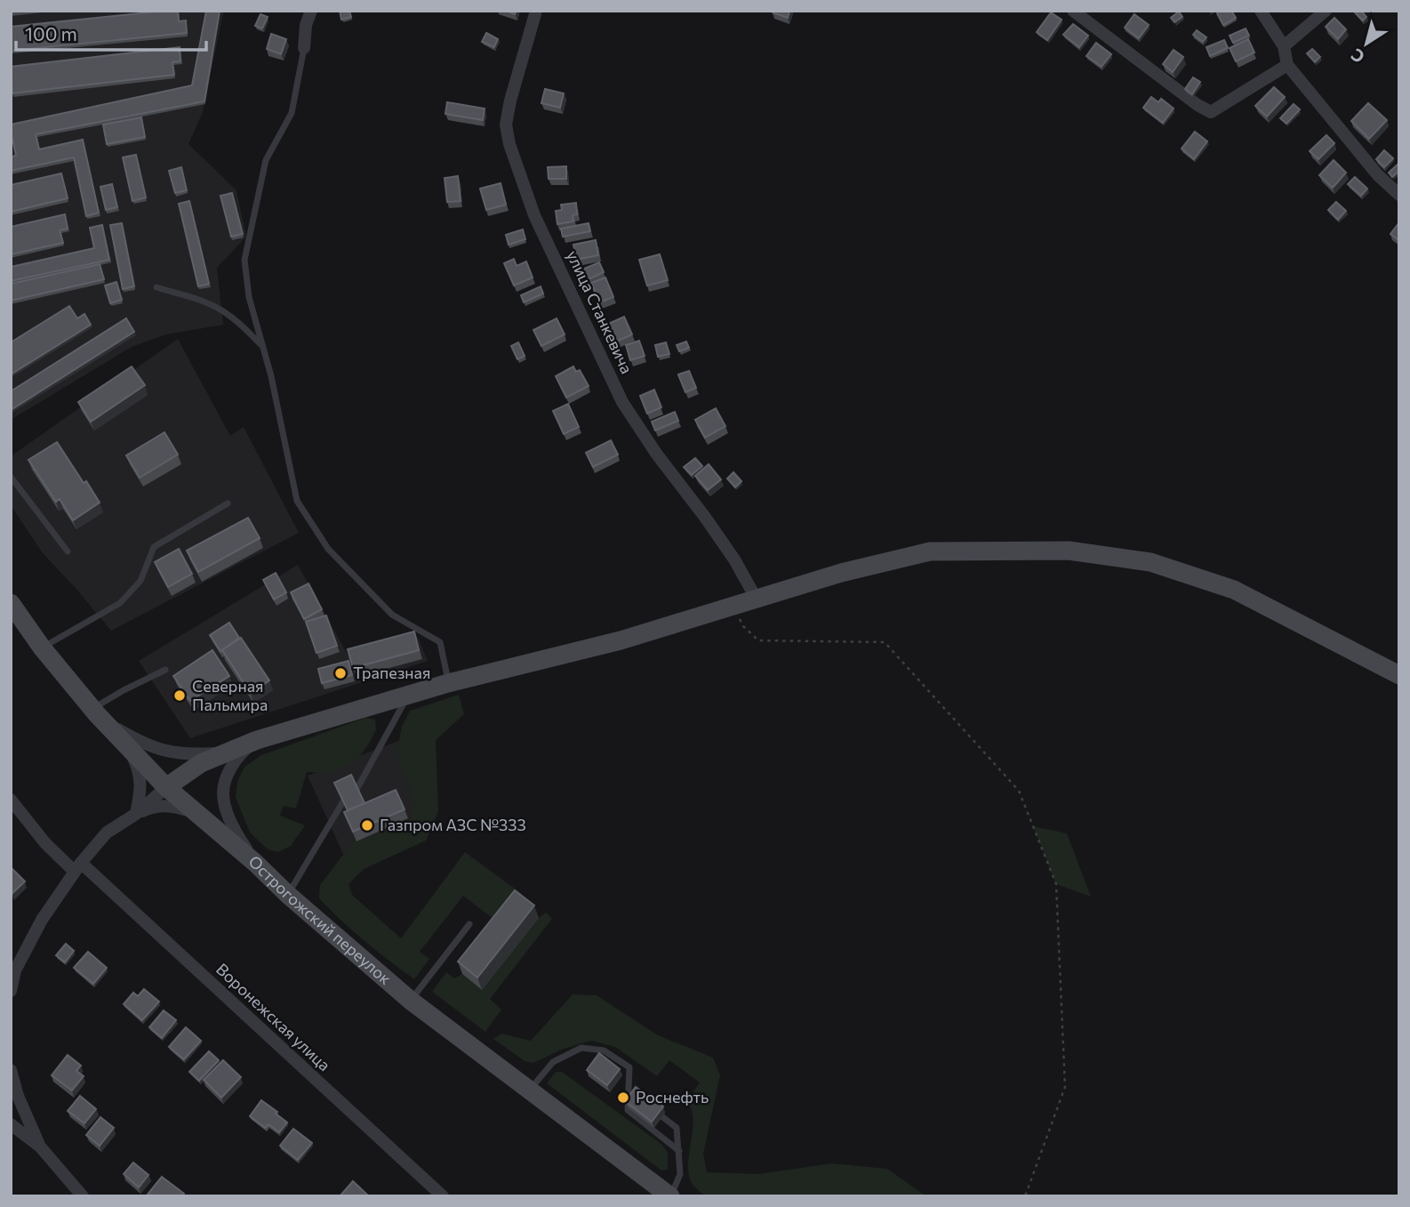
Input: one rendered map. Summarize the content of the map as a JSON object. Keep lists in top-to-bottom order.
{
  "streets": {
    "main road": ["Острогожский переулок"],
    "street": ["улица Станкевича", "Воронежская улица"]
  },
  "places": [
    "Трапезная",
    "Северная Пальмира",
    "Газпром АЗС №333",
    "Роснефть"
  ],
  "scale_bar": "100 m",
  "north": "bottom left"
}
